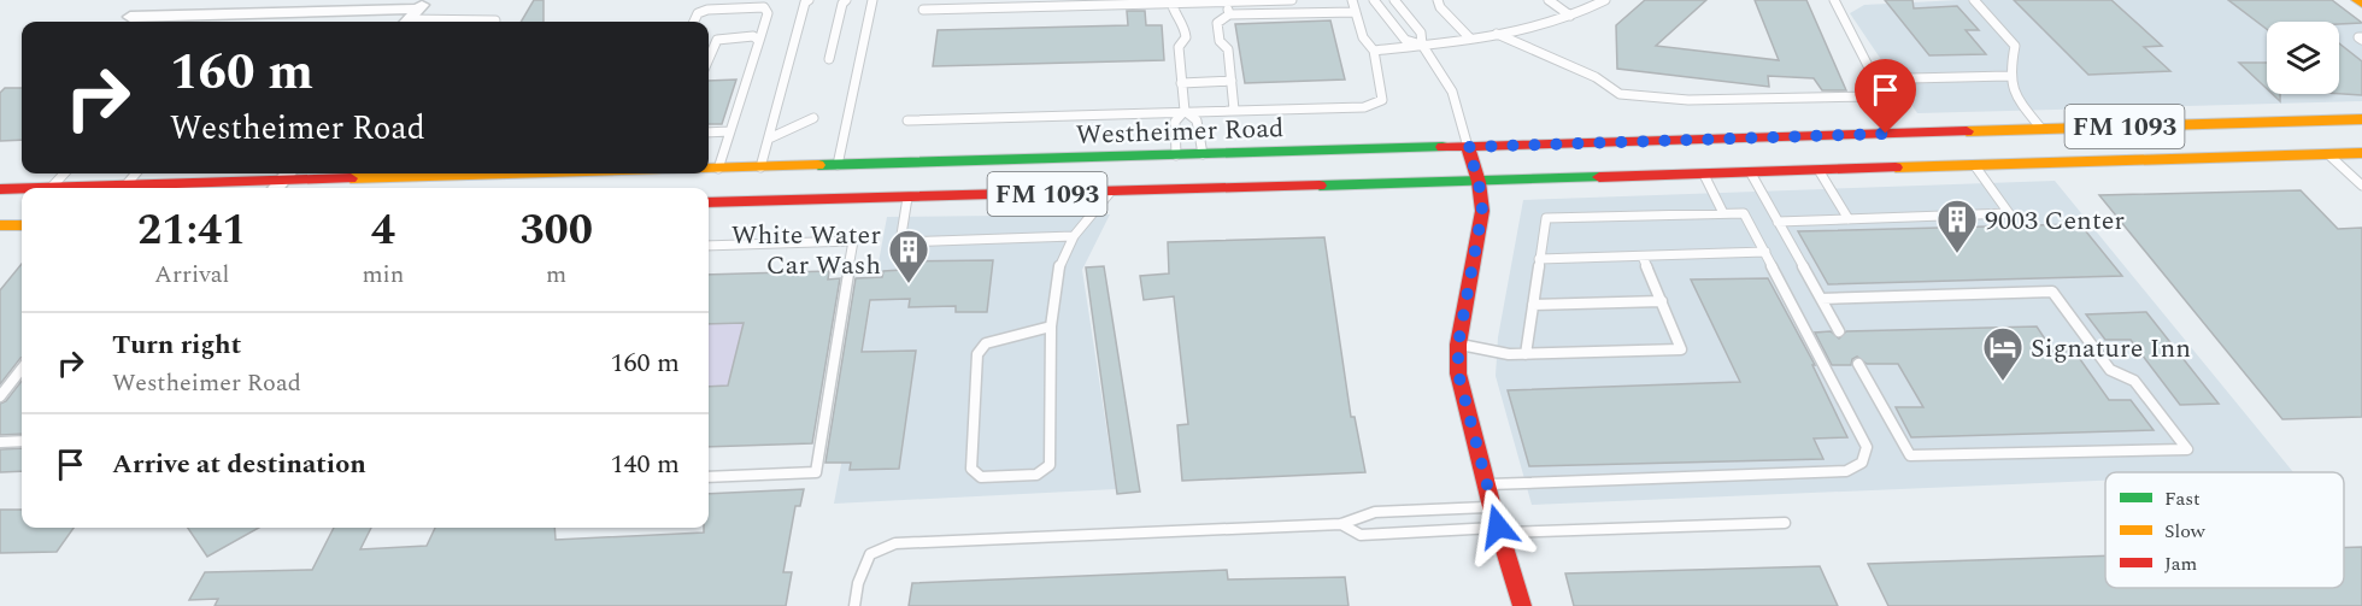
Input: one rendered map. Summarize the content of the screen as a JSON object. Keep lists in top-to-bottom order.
{
  "streets": {
    "main road": ["FM 1093", "Westheimer Road"]
  },
  "places": {
    "building": ["9003 Center", "White Water Car Wash"],
    "hotel": ["Signature Inn"]
  },
  "legend": ["Fast", "Slow", "Jam"],
  "page": {
    "turn": ["160 m", "Westheimer Road"],
    "eta": [
      "21:41",
      "Arrival",
      "4",
      "min",
      "300",
      "m"
    ],
    "list": [
      {
        "name": "Turn right",
        "note": "Westheimer Road",
        "value": "160 m"
      },
      {
        "name": "Arrive at destination",
        "value": "140 m"
      }
    ]
  }
}
